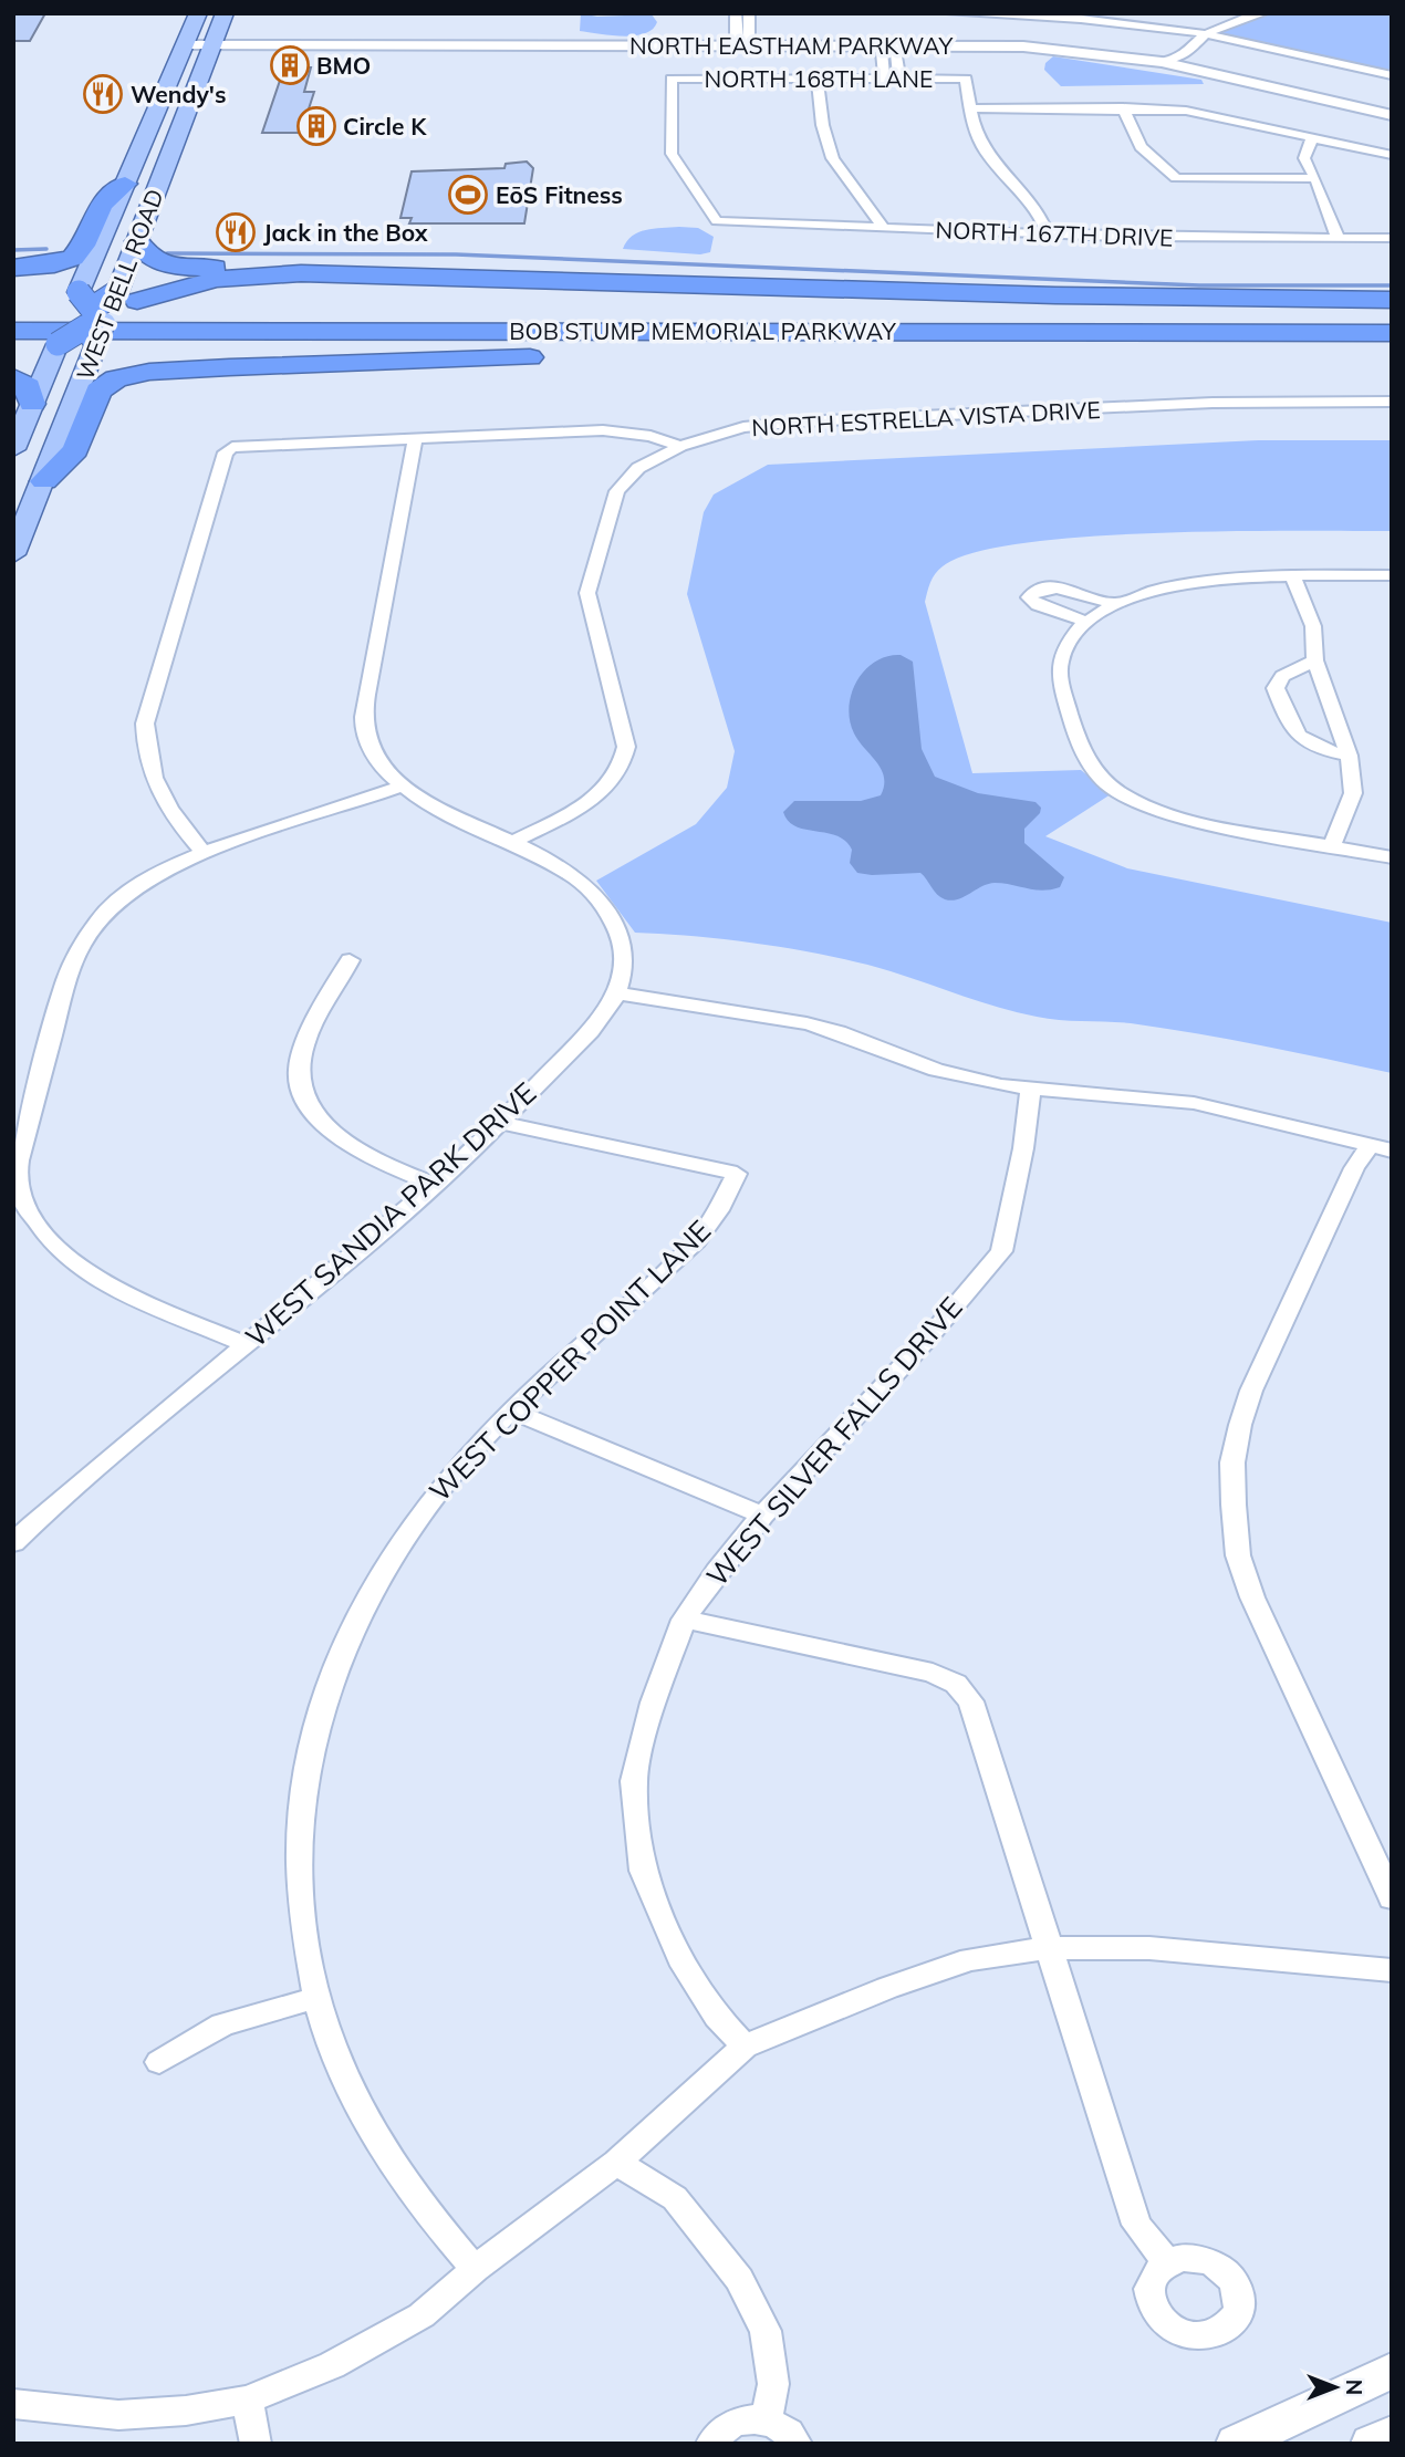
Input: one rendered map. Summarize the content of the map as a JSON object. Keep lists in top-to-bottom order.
{
  "streets": {
    "highway": ["BOB STUMP MEMORIAL PARKWAY"],
    "main road": ["WEST BELL ROAD"],
    "street": [
      "NORTH EASTHAM PARKWAY",
      "NORTH 168TH LANE",
      "NORTH 167TH DRIVE",
      "NORTH ESTRELLA VISTA DRIVE",
      "WEST SANDIA PARK DRIVE",
      "WEST COPPER POINT LANE",
      "WEST SILVER FALLS DRIVE"
    ]
  },
  "crossings": [
    ["NORTH EASTHAM PARKWAY", "WEST BELL ROAD"],
    ["NORTH 168TH LANE", "NORTH 167TH DRIVE"],
    ["NORTH ESTRELLA VISTA DRIVE", "WEST SANDIA PARK DRIVE"],
    ["WEST SANDIA PARK DRIVE", "WEST COPPER POINT LANE"]
  ],
  "places": {
    "building": ["BMO", "Circle K"],
    "restaurant": ["Wendy's", "Jack in the Box"],
    "sports": ["EōS Fitness"]
  },
  "north": "right"
}
